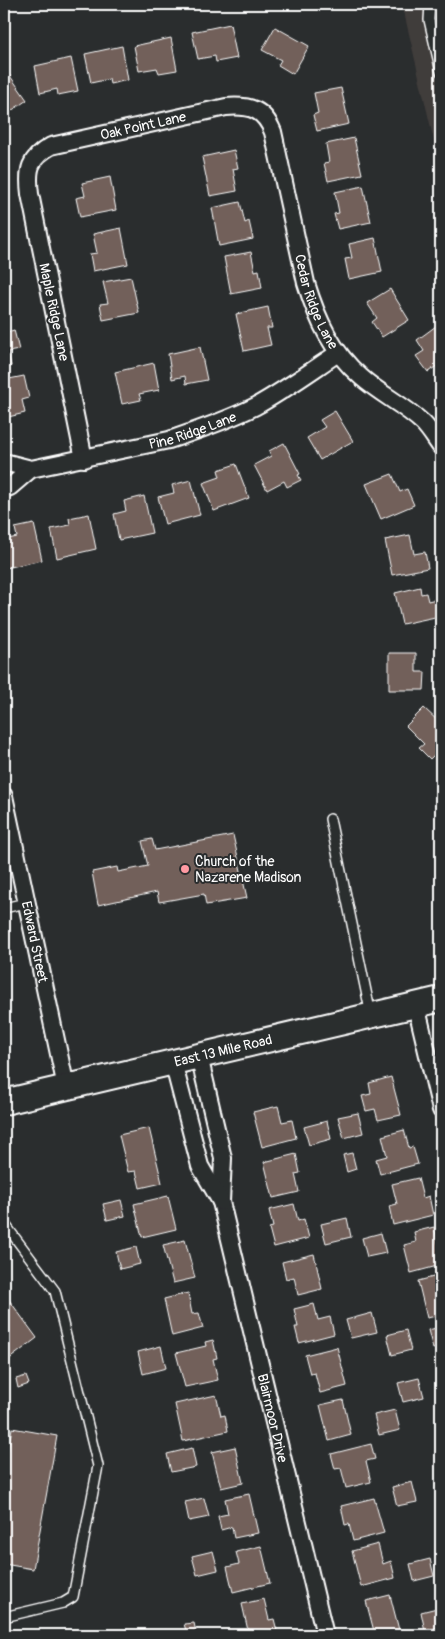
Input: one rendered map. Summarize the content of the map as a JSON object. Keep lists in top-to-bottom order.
{
  "streets": {
    "main road": ["East 13 Mile Road"],
    "street": [
      "Oak Point Lane",
      "Cedar Ridge Lane",
      "Maple Ridge Lane",
      "Pine Ridge Lane",
      "Edward Street",
      "Blairmoor Drive"
    ]
  },
  "crossings": [
    ["Oak Point Lane", "Cedar Ridge Lane"],
    ["Oak Point Lane", "Maple Ridge Lane"],
    ["Cedar Ridge Lane", "Pine Ridge Lane"],
    ["Maple Ridge Lane", "Pine Ridge Lane"],
    ["Edward Street", "East 13 Mile Road"],
    ["East 13 Mile Road", "Blairmoor Drive"]
  ],
  "places": ["Church of the Nazarene Madison"]
}
